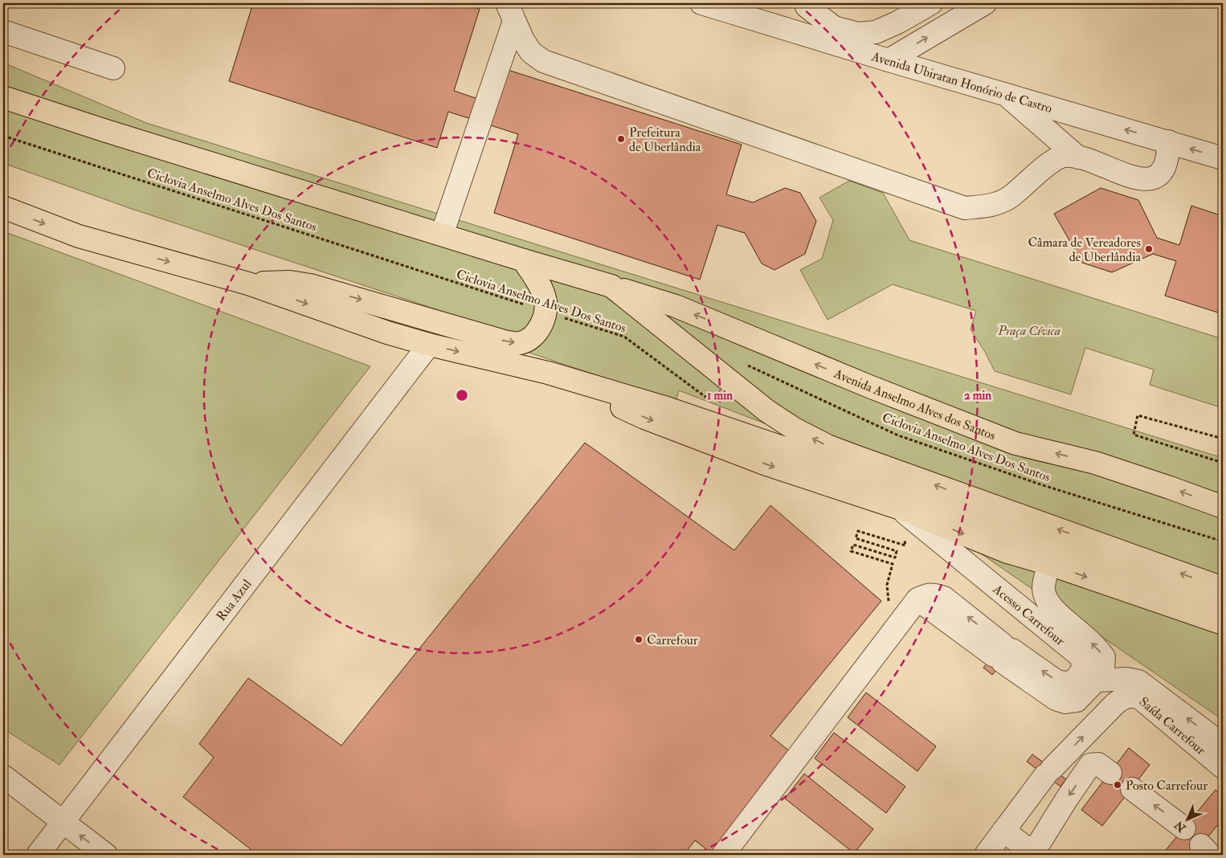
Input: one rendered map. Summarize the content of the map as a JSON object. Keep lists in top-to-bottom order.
{
  "streets": {
    "main road": ["Avenida Anselmo Alves dos Santos"],
    "street": [
      "Avenida Ubiratan Honório de Castro",
      "Rua Azul",
      "Acesso Carrefour",
      "Saída Carrefour"
    ],
    "path": ["Ciclovia Anselmo Alves Dos Santos"]
  },
  "parks": ["Praça Cívica"],
  "places": [
    "Prefeitura de Uberlândia",
    "Câmara de Vereadores de Uberlândia",
    "Carrefour",
    "Posto Carrefour"
  ],
  "north": "bottom left",
  "rings": ["1 min", "2 min"]
}
